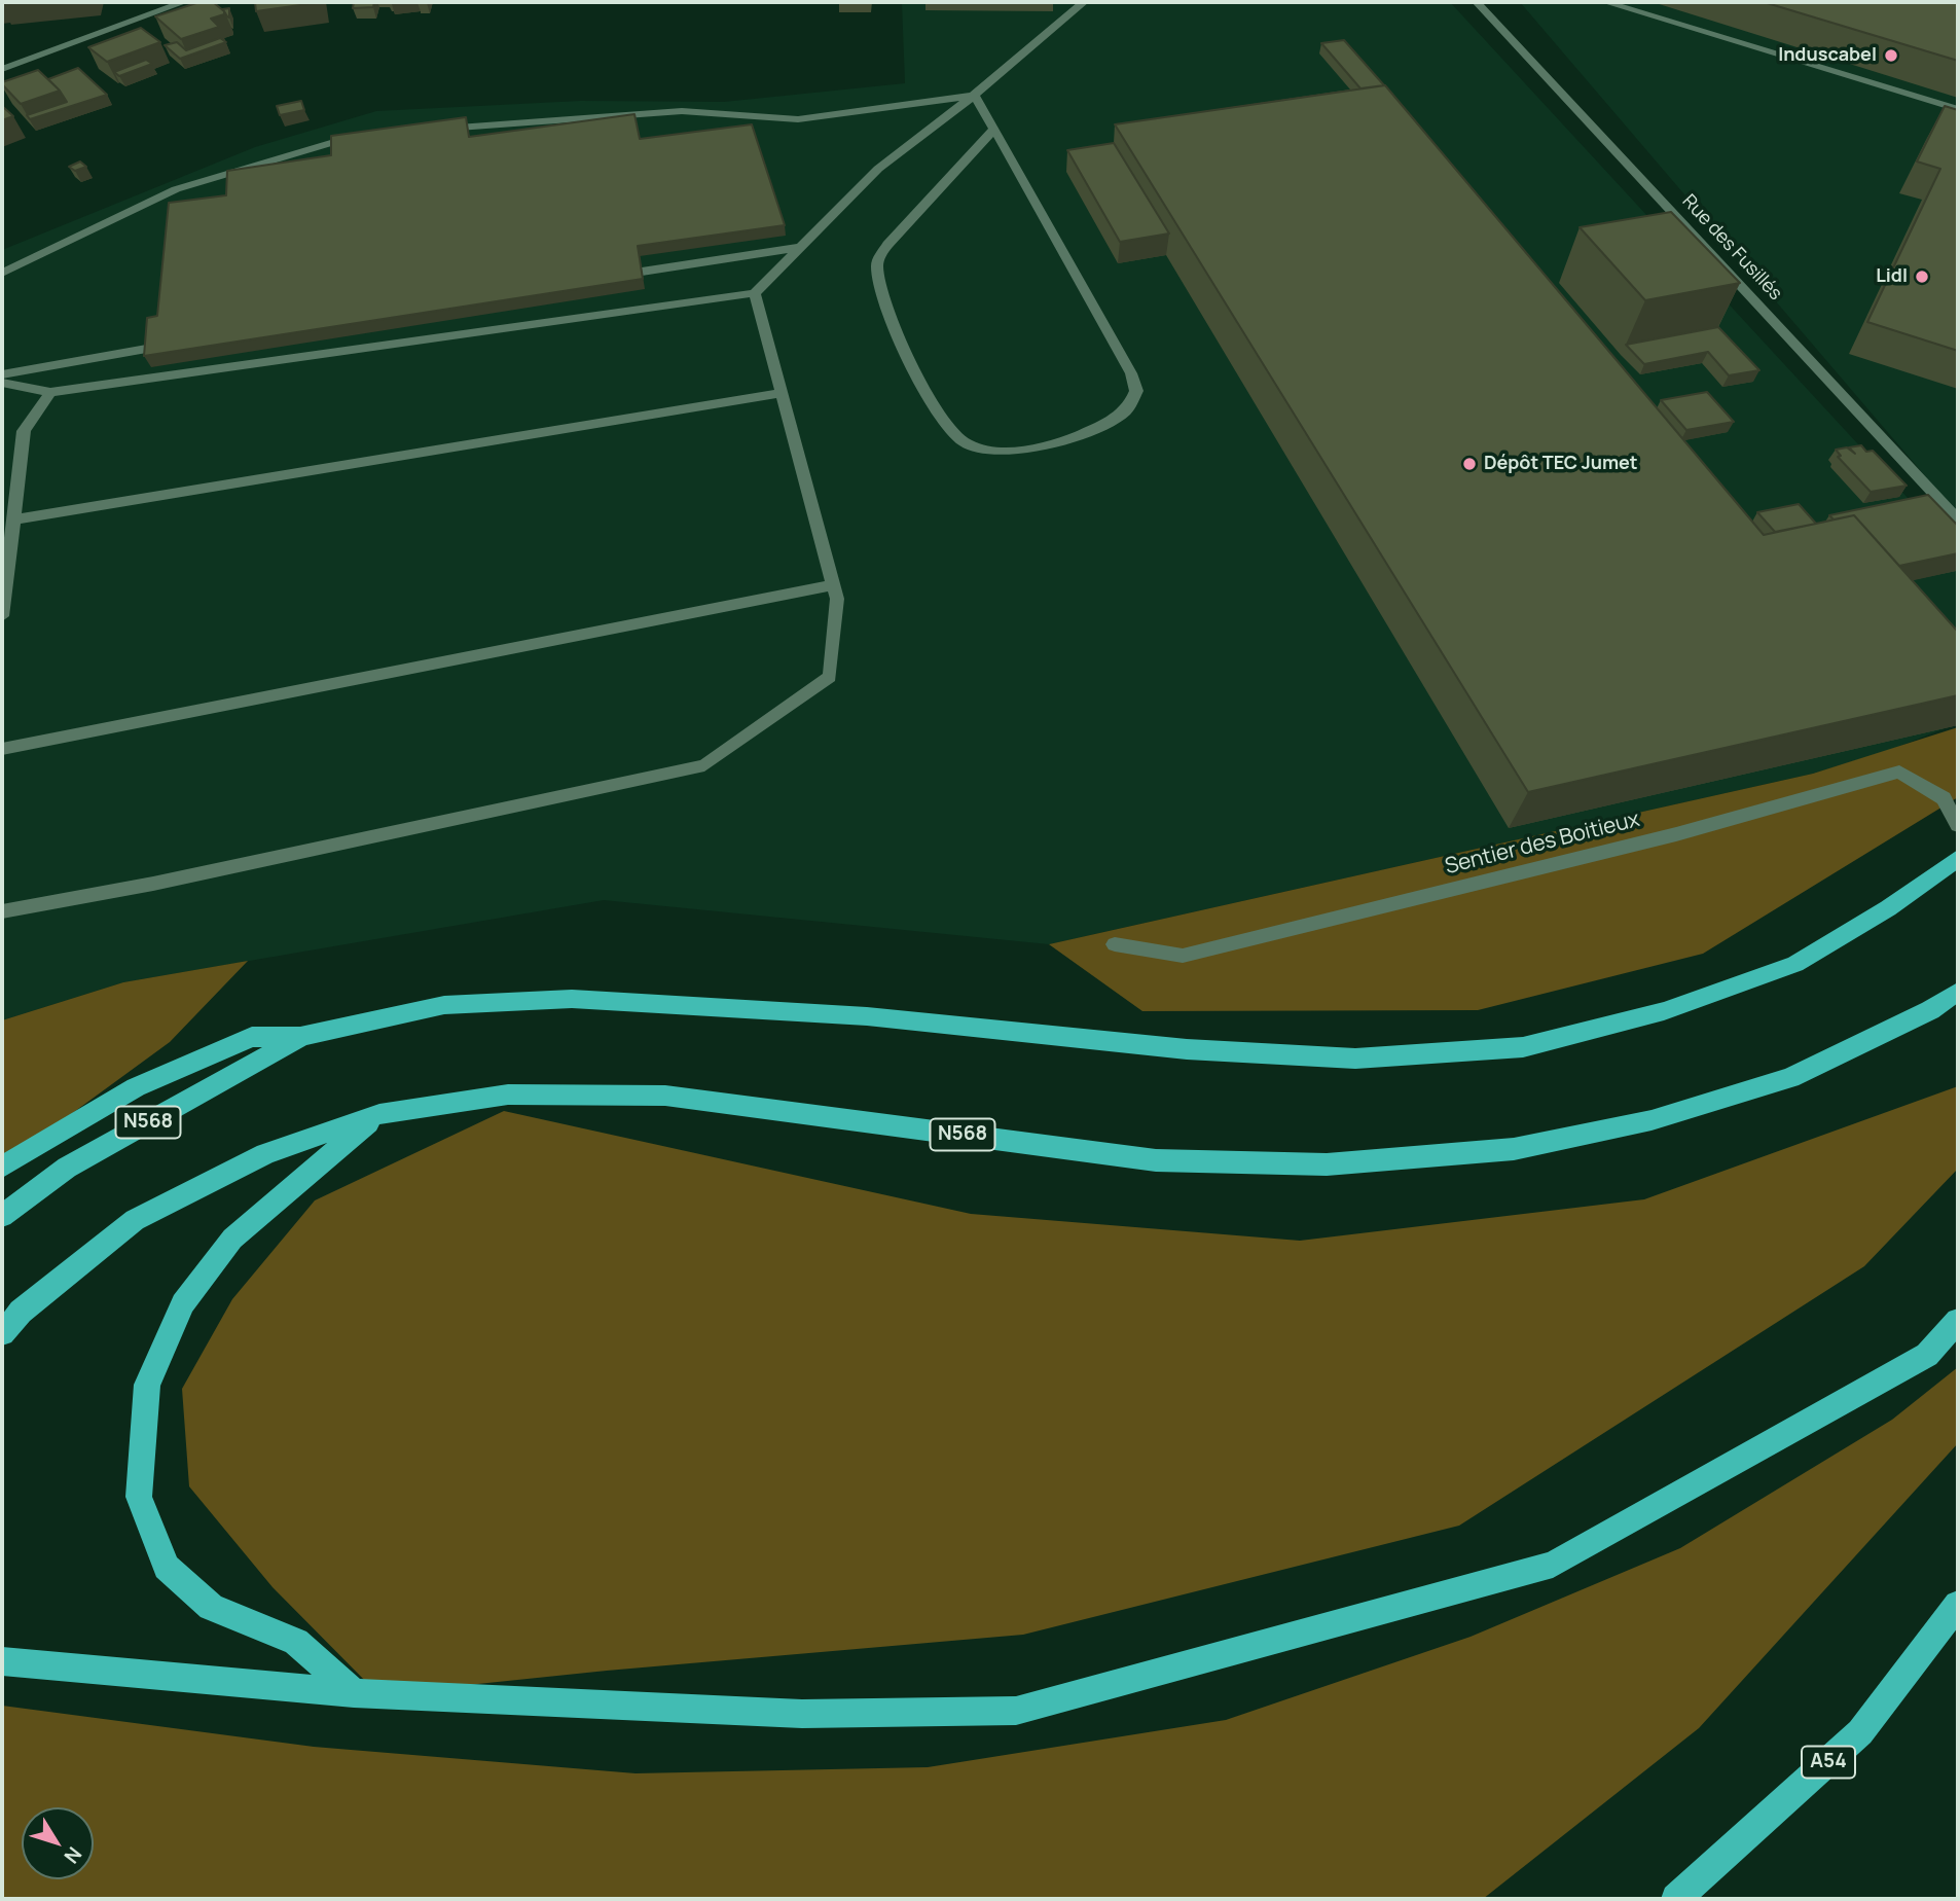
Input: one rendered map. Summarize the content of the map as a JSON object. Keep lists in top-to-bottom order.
{
  "streets": {
    "highway": ["N568", "A54"],
    "street": ["Rue des Fusillés", "Sentier des Boitieux"]
  },
  "places": ["Induscabel", "Lidl", "Dépôt TEC Jumet"],
  "north": "bottom right"
}
